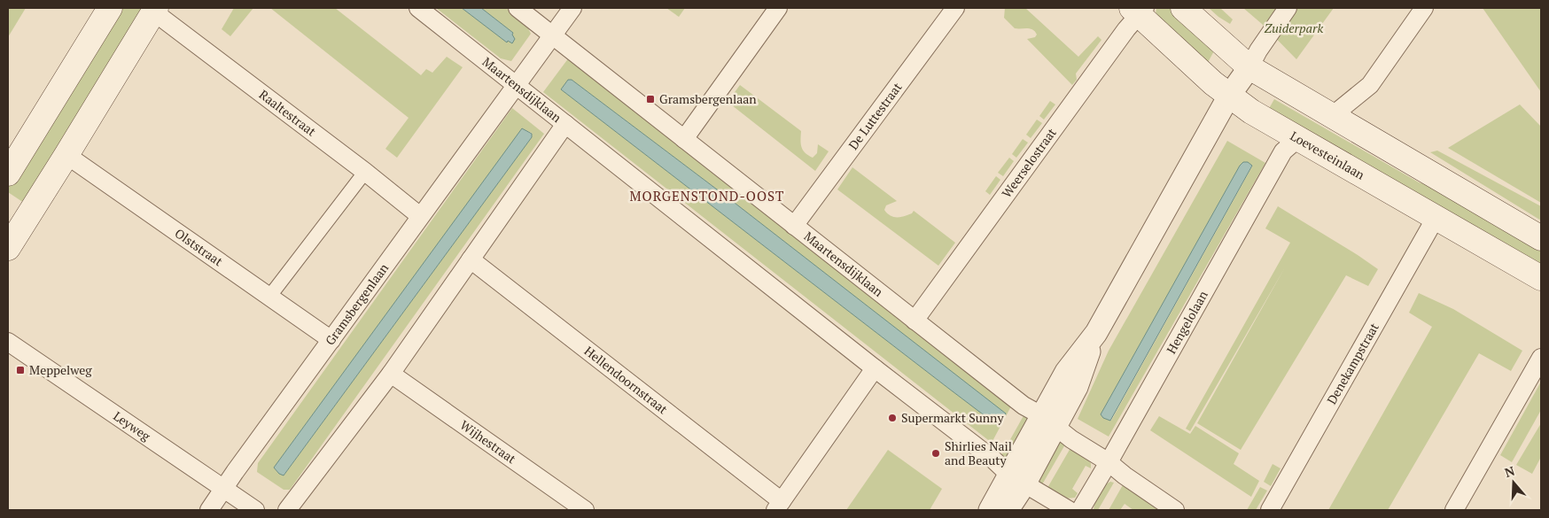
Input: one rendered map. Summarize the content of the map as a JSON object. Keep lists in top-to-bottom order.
{
  "streets": {
    "main road": ["Loevesteinlaan"],
    "street": [
      "Maartensdijklaan",
      "Raaltestraat",
      "De Luttestraat",
      "Weerselostraat",
      "Olststraat",
      "Gramsbergenlaan",
      "Hengelolaan",
      "Denekampstraat",
      "Hellendoornstraat",
      "Leyweg",
      "Wijhestraat"
    ]
  },
  "crossings": [
    ["Maartensdijklaan", "De Luttestraat"],
    ["Maartensdijklaan", "Weerselostraat"],
    ["Maartensdijklaan", "Gramsbergenlaan"],
    ["Maartensdijklaan", "Hengelolaan"],
    ["Raaltestraat", "Gramsbergenlaan"],
    ["Loevesteinlaan", "Weerselostraat"],
    ["Loevesteinlaan", "Hengelolaan"],
    ["Loevesteinlaan", "Denekampstraat"],
    ["Olststraat", "Gramsbergenlaan"],
    ["Gramsbergenlaan", "Leyweg"]
  ],
  "districts": ["MORGENSTOND-OOST"],
  "parks": ["Zuiderpark"],
  "places": {
    "transit": ["Gramsbergenlaan", "Meppelweg"],
    "other": ["Supermarkt Sunny", "Shirlies Nail and Beauty"]
  },
  "north": "top"
}
